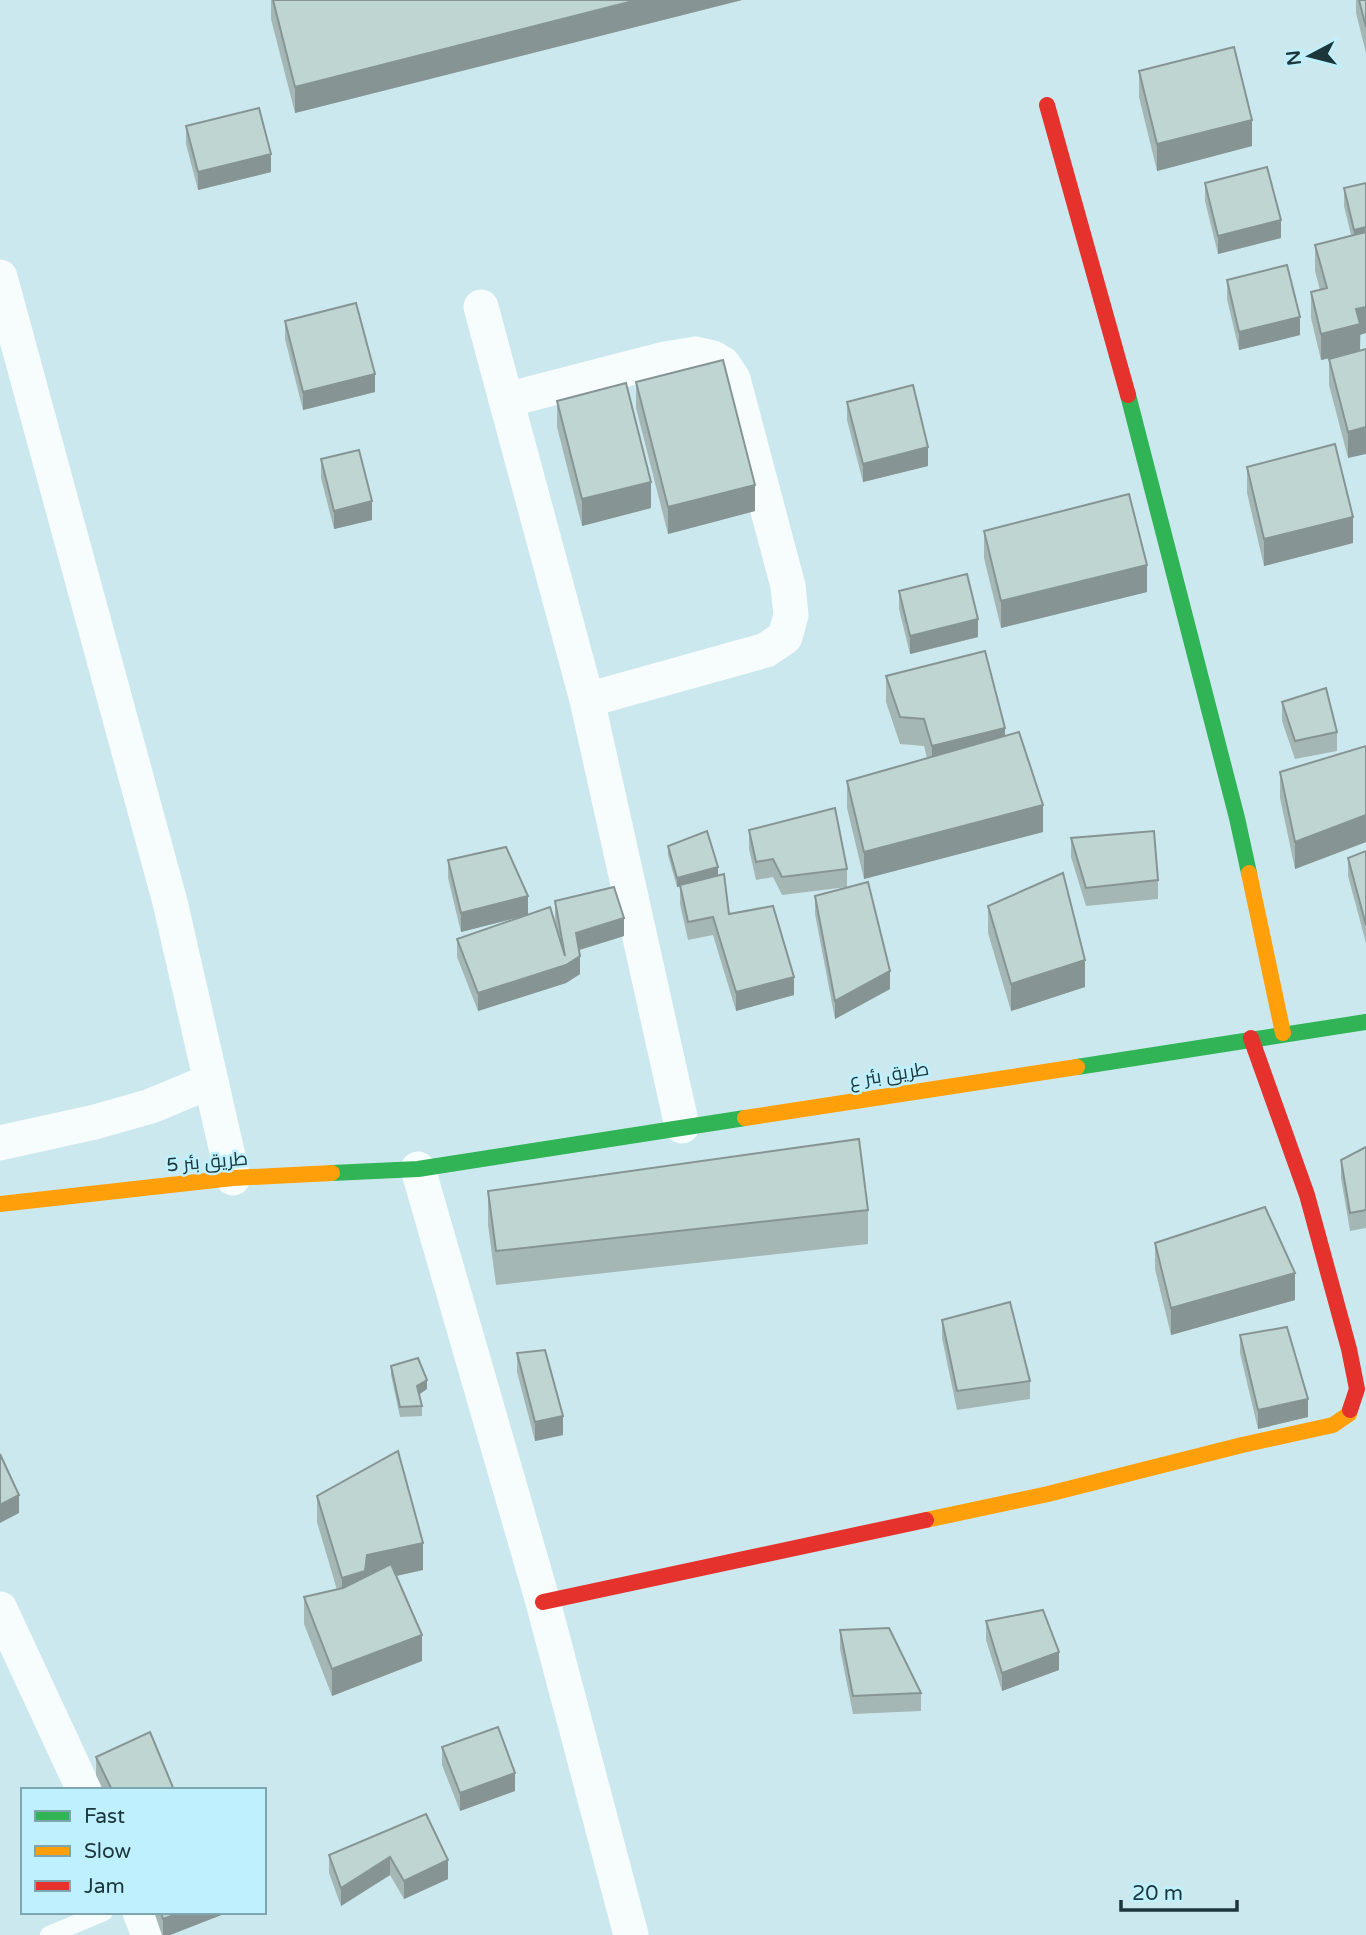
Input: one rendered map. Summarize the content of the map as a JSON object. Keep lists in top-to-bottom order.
{
  "streets": {
    "street": ["طريق بئر ع", "طريق بئر 5"]
  },
  "crossings": [
    ["طريق بئر ع", "طريق بئر 5"]
  ],
  "legend": ["Fast", "Slow", "Jam"],
  "scale_bar": "20 m",
  "north": "left"
}
